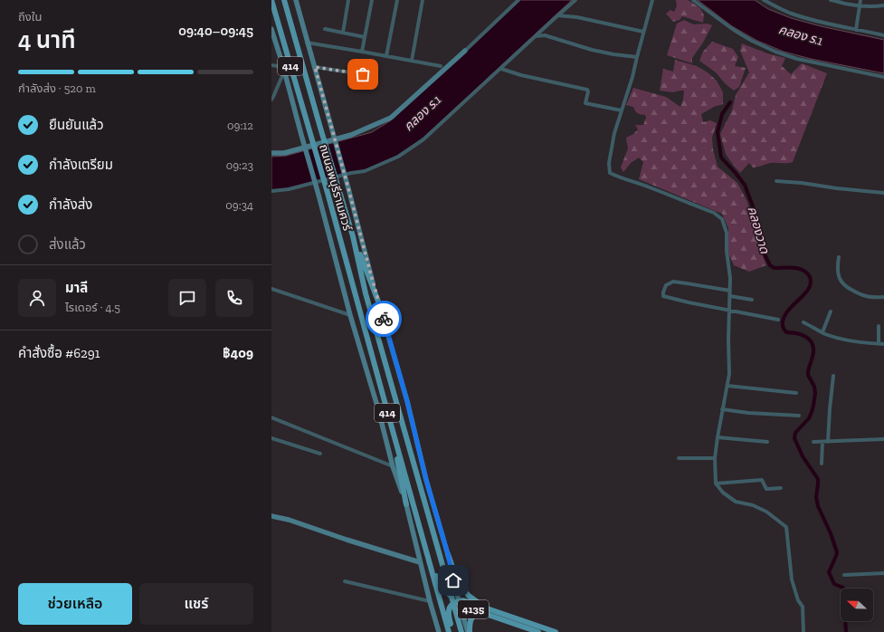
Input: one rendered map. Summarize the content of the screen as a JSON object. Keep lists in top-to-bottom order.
{
  "streets": {
    "main road": ["414", "ถนนลพบุรีราเมศวร์", "4135"]
  },
  "crossings": [
    ["414", "4135"],
    ["ถนนลพบุรีราเมศวร์", "4135"]
  ],
  "water": ["คลอง ร.1", "คลองวาด"],
  "north": "left",
  "page": {
    "heading": ["4 นาที", "ถึงใน", "09:40–09:45"],
    "panel": [
      "มาลี",
      "ไรเดอร์ · 4.5",
      "คำสั่งซื้อ #6291",
      "฿409"
    ],
    "bar": "กำลังส่ง · 520 m",
    "list": [
      ["ยืนยันแล้ว", "09:12"],
      ["กำลังเตรียม", "09:23"],
      ["กำลังส่ง", "09:34"],
      "ส่งแล้ว"
    ],
    "buttons": ["ช่วยเหลือ", "แชร์"]
  }
}
